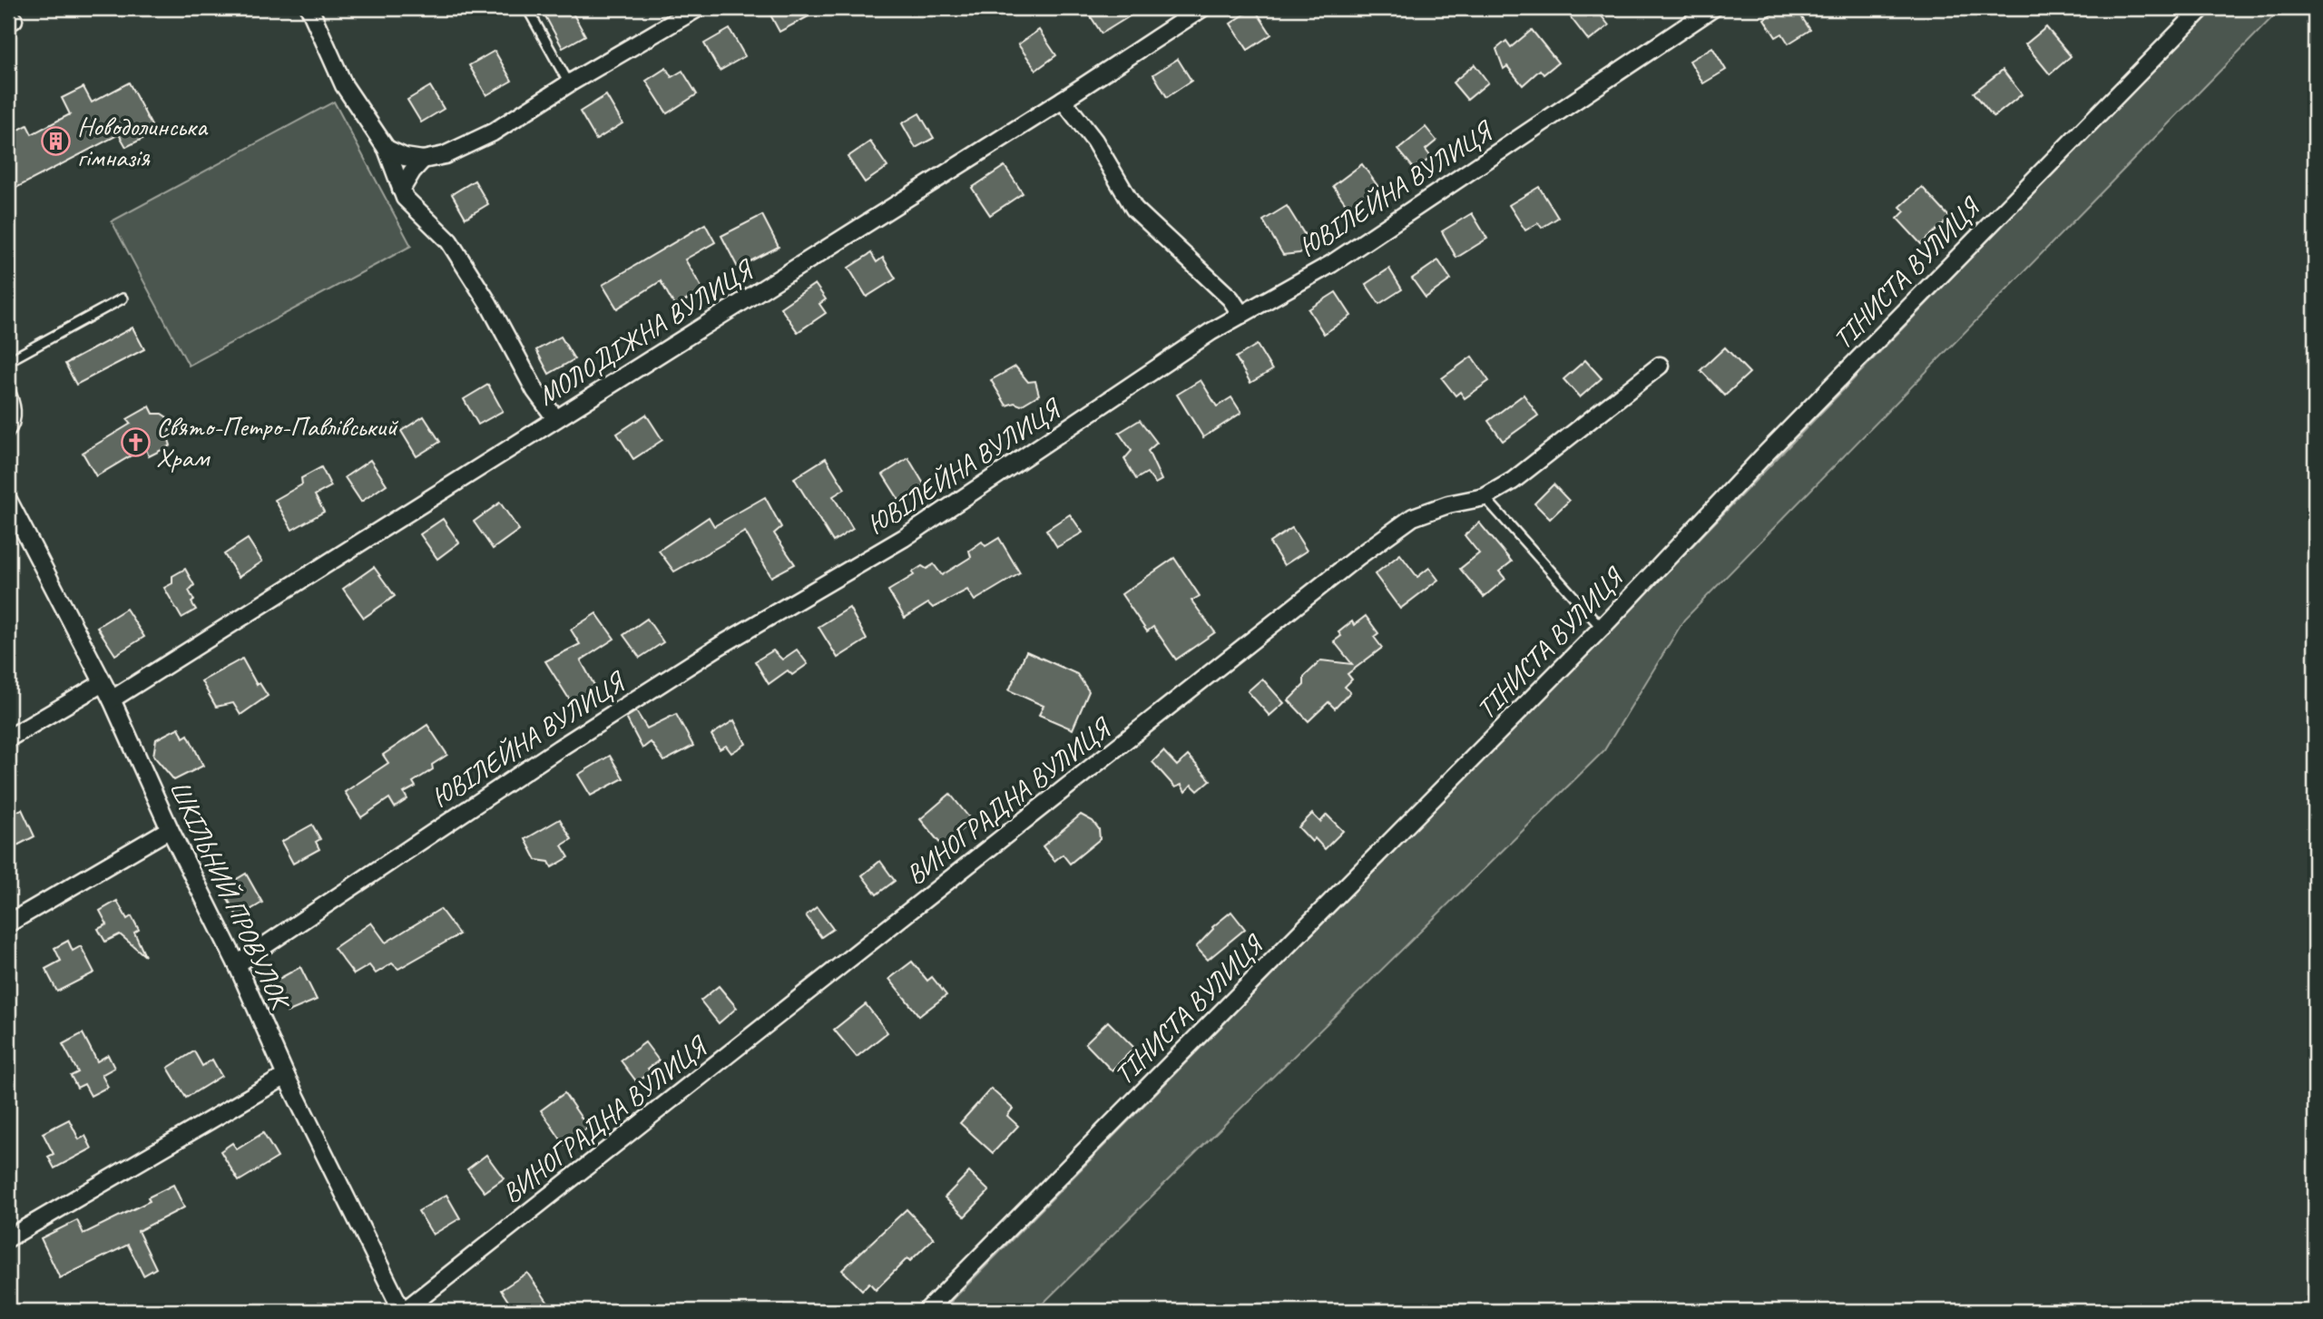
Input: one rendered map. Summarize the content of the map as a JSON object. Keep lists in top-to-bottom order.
{
  "streets": {
    "street": [
      "ЮВІЛЕЙНА ВУЛИЦЯ",
      "ТІНИСТА ВУЛИЦЯ",
      "МОЛОДІЖНА ВУЛИЦЯ",
      "ВИНОГРАДНА ВУЛИЦЯ",
      "ШКІЛЬНИЙ ПРОВУЛОК"
    ]
  },
  "crossings": [
    ["ЮВІЛЕЙНА ВУЛИЦЯ", "ШКІЛЬНИЙ ПРОВУЛОК"],
    ["МОЛОДІЖНА ВУЛИЦЯ", "ШКІЛЬНИЙ ПРОВУЛОК"],
    ["ВИНОГРАДНА ВУЛИЦЯ", "ШКІЛЬНИЙ ПРОВУЛОК"]
  ],
  "places": {
    "building": ["Новодолинська гімназія"],
    "church": ["Свято-Петро-Павлівський Храм"]
  }
}
